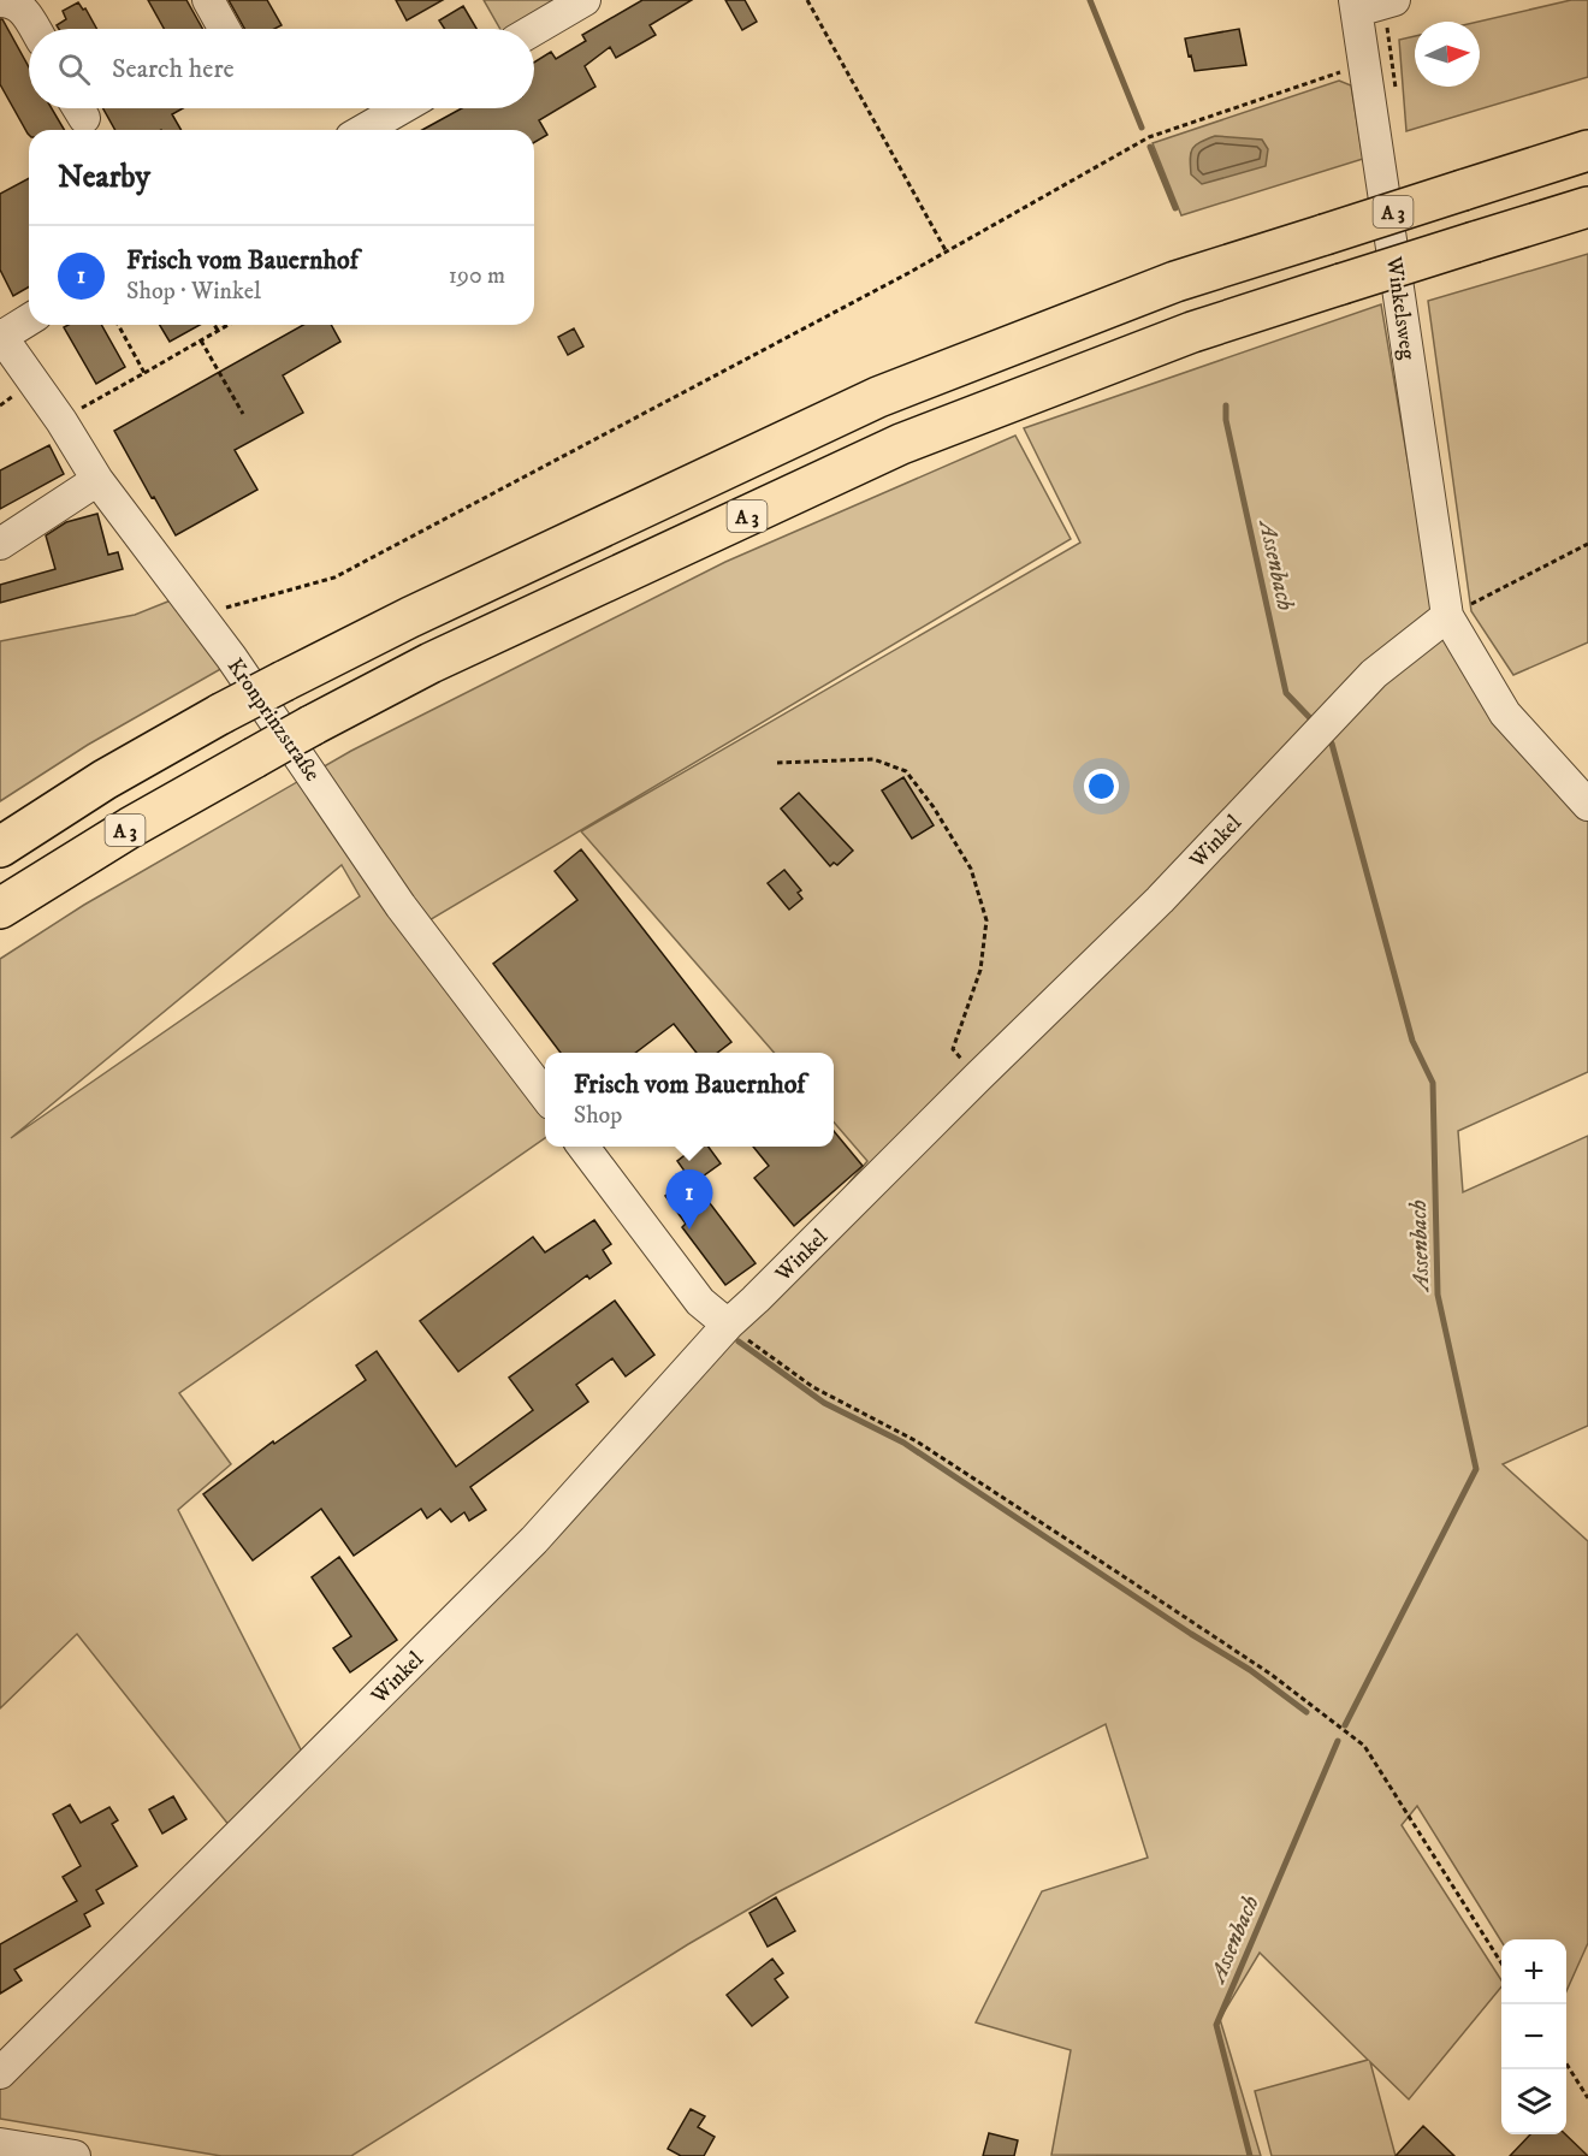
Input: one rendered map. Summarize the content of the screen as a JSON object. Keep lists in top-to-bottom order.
{
  "streets": {
    "highway": ["A 3"],
    "street": ["Winkelsweg", "Kronprinzstraße", "Winkel"]
  },
  "crossings": [
    ["Winkelsweg", "Winkel"]
  ],
  "water": ["Assenbach"],
  "north": "right",
  "page": {
    "search": "Search here",
    "heading": "Nearby",
    "list": [
      {
        "mark": "1",
        "name": "Frisch vom Bauernhof",
        "note": "Shop · Winkel",
        "value": "190 m"
      }
    ],
    "popup": ["Frisch vom Bauernhof", "Shop"],
    "pins": "1",
    "map_buttons": ["+", "−"]
  }
}
